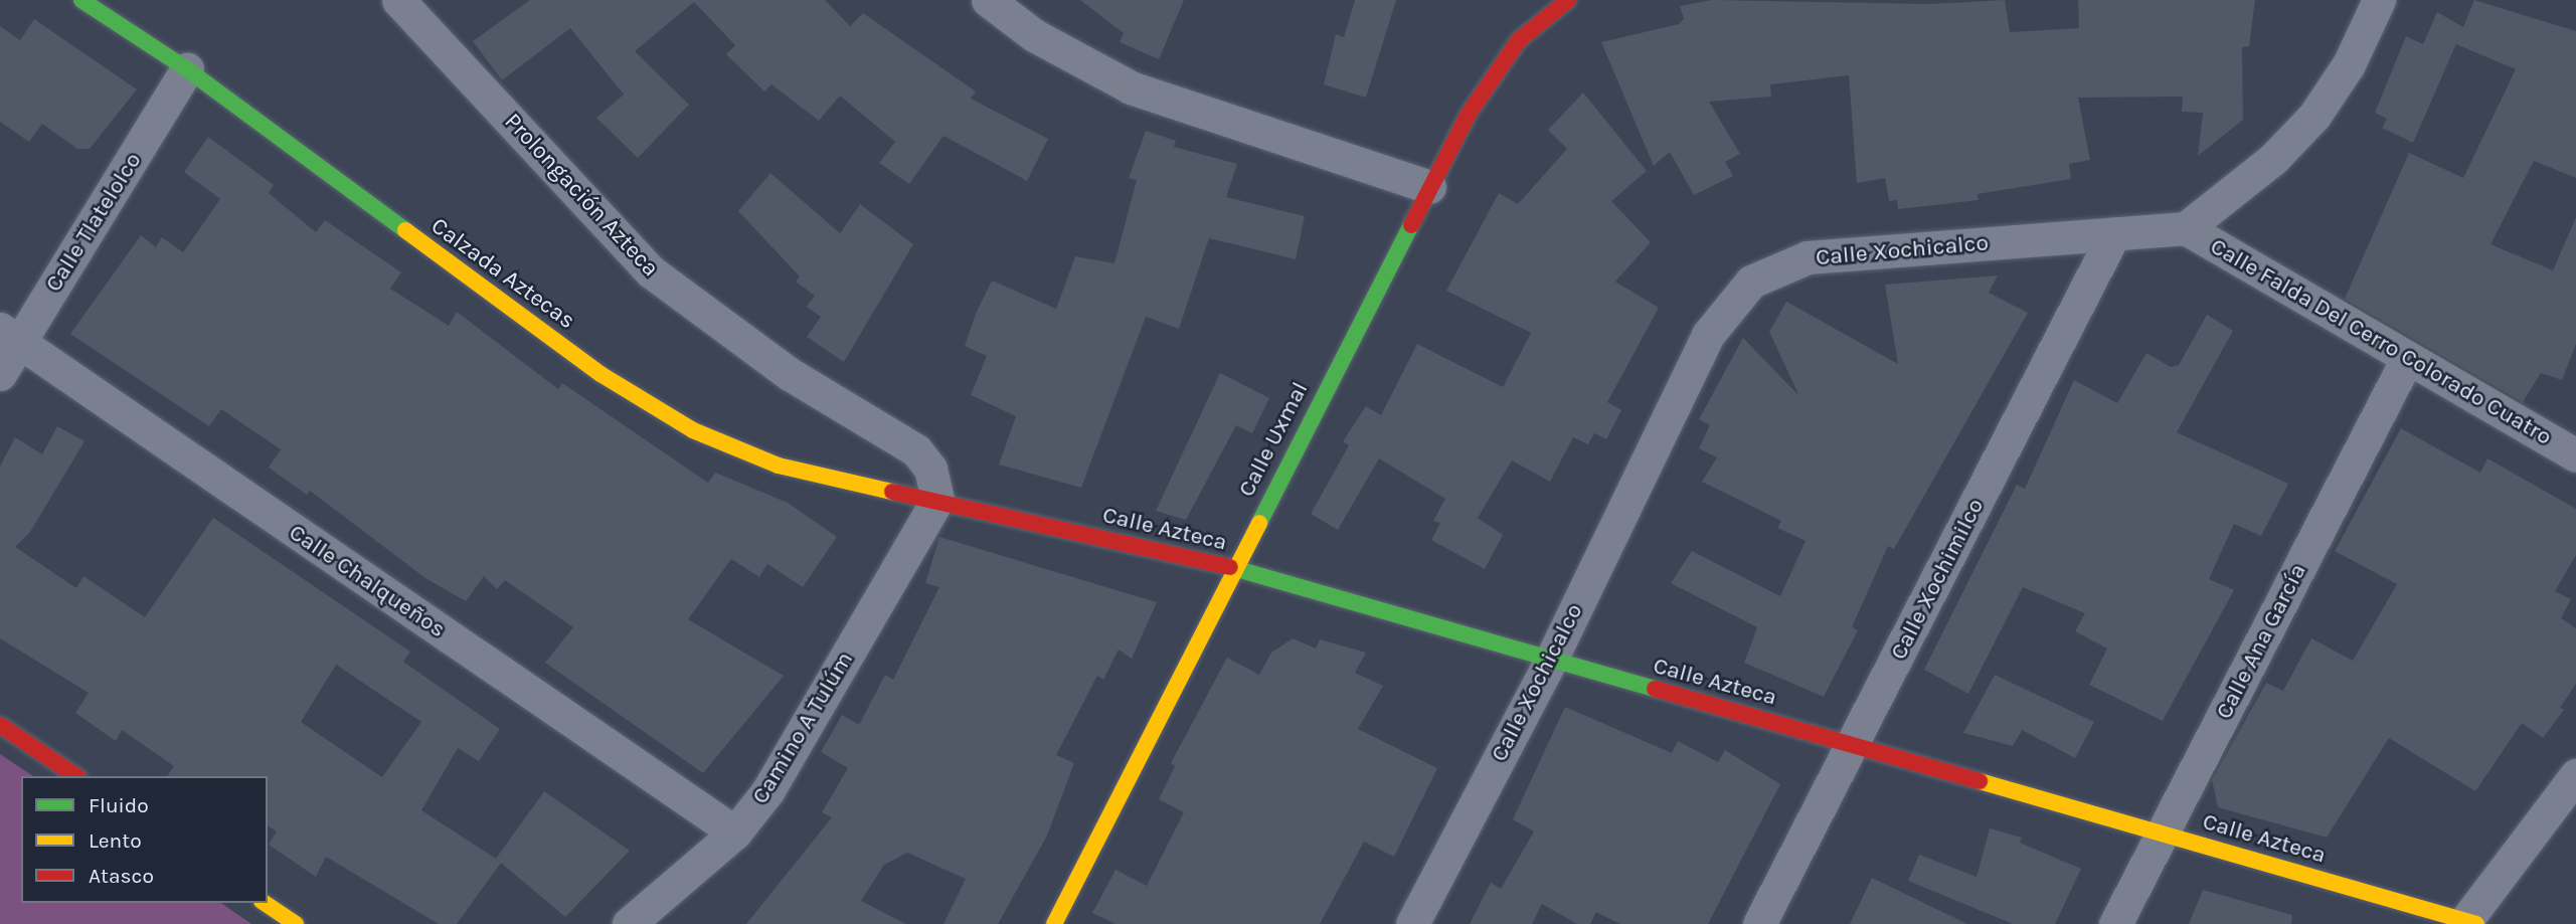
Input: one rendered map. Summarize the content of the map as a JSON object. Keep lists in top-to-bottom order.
{
  "streets": {
    "street": [
      "Prolongación Azteca",
      "Calle Tlatelolco",
      "Calle Xochicalco",
      "Calzada Aztecas",
      "Calle Falda Del Cerro Colorado Cuatro",
      "Calle Uxmal",
      "Calle Azteca",
      "Calle Xochimilco",
      "Calle Chalqueños",
      "Calle Ana García",
      "Camino A Tulúm"
    ]
  },
  "crossings": [
    ["Prolongación Azteca", "Calzada Aztecas"],
    ["Prolongación Azteca", "Calle Azteca"],
    ["Prolongación Azteca", "Camino A Tulúm"],
    ["Calle Tlatelolco", "Calzada Aztecas"],
    ["Calle Tlatelolco", "Calle Chalqueños"],
    ["Calle Xochicalco", "Calle Falda Del Cerro Colorado Cuatro"],
    ["Calle Xochicalco", "Calle Azteca"],
    ["Calle Xochicalco", "Calle Xochimilco"],
    ["Calzada Aztecas", "Calle Azteca"],
    ["Calzada Aztecas", "Camino A Tulúm"],
    ["Calle Falda Del Cerro Colorado Cuatro", "Calle Ana García"],
    ["Calle Uxmal", "Calle Azteca"],
    ["Calle Azteca", "Calle Xochimilco"],
    ["Calle Azteca", "Calle Ana García"],
    ["Calle Azteca", "Camino A Tulúm"],
    ["Calle Chalqueños", "Camino A Tulúm"]
  ],
  "legend": ["Fluido", "Lento", "Atasco"]
}
